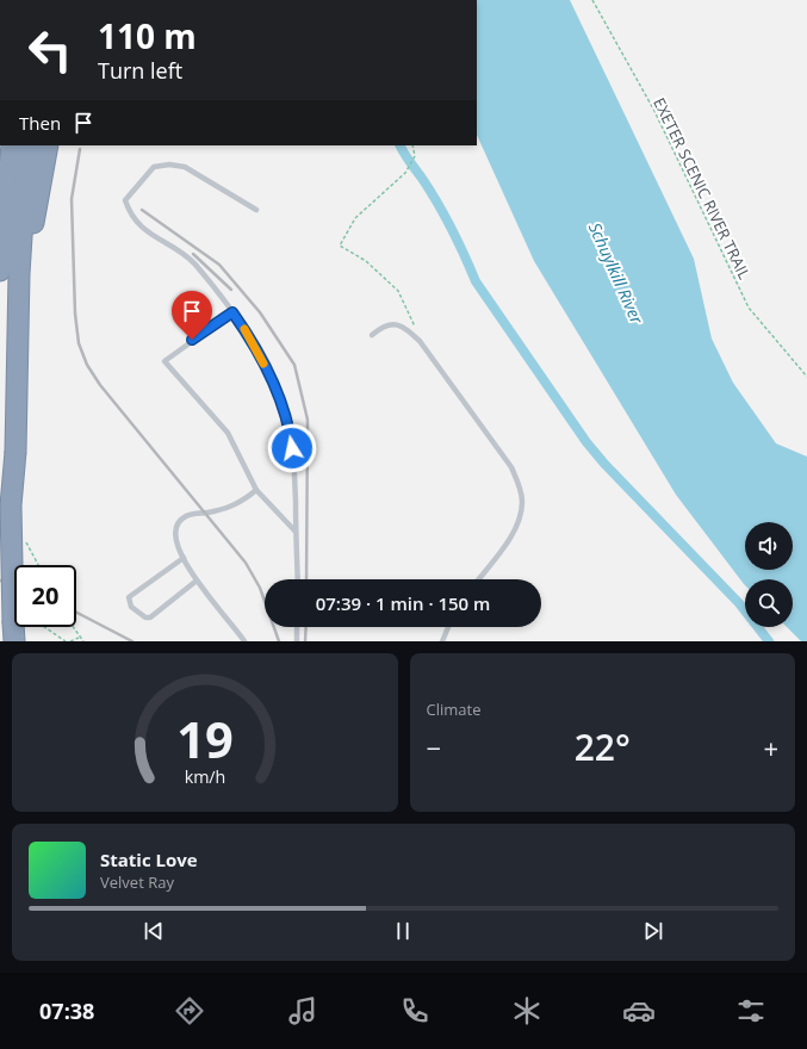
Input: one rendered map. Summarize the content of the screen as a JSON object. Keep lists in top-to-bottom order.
{
  "streets": {
    "path": ["EXETER SCENIC RIVER TRAIL"]
  },
  "water": ["Schuylkill River"],
  "page": {
    "turn": ["110 m", "Turn left"],
    "then": "Then",
    "limit": "20",
    "trip": "07:39 · 1 min · 150 m",
    "tile": "Climate",
    "heat": ["−", "22°", "+"],
    "song": ["Static Love", "Velvet Ray"],
    "tabs": "07:38",
    "gauge": ["19", "km/h"]
  }
}
